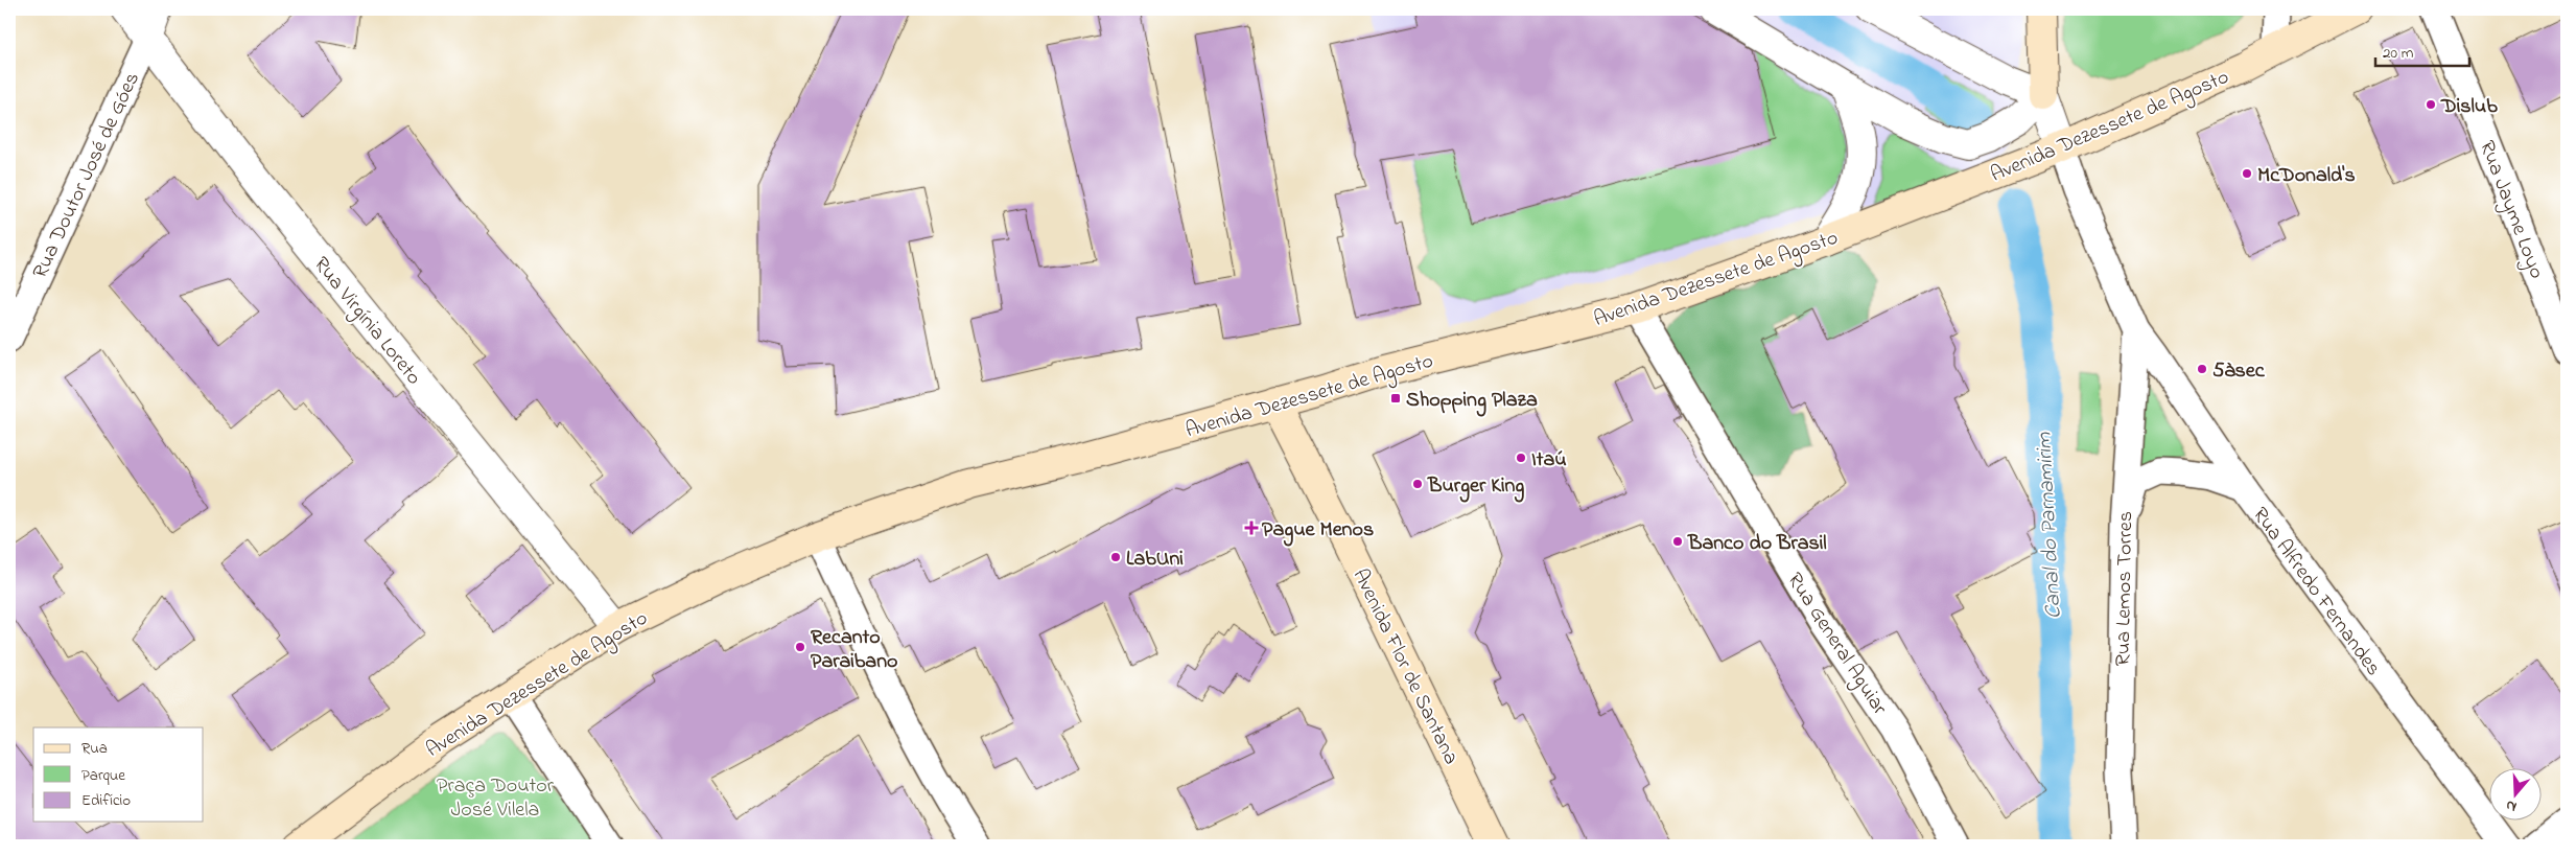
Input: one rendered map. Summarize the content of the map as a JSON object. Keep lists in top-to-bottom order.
{
  "streets": {
    "main road": ["Avenida Dezessete de Agosto", "Avenida Flor de Santana"],
    "street": [
      "Rua Doutor José de Góes",
      "Rua Jayme Loyo",
      "Rua Virgínia Loreto",
      "Rua Lemos Torres",
      "Rua Alfredo Fernandes",
      "Rua General Aguiar"
    ]
  },
  "crossings": [
    ["Avenida Dezessete de Agosto", "Rua Virgínia Loreto"],
    ["Avenida Dezessete de Agosto", "Rua General Aguiar"],
    ["Avenida Dezessete de Agosto", "Avenida Flor de Santana"],
    ["Rua Doutor José de Góes", "Rua Virgínia Loreto"],
    ["Rua Lemos Torres", "Rua Alfredo Fernandes"]
  ],
  "water": ["Canal do Parnamirim"],
  "parks": ["Praça Doutor José Vilela"],
  "places": {
    "other": [
      "Dislub",
      "McDonald's",
      "5àsec",
      "Itaú",
      "Burger King",
      "Banco do Brasil",
      "LabUni",
      "Recanto Paraibano"
    ],
    "transit": ["Shopping Plaza"],
    "health": ["Pague Menos"]
  },
  "legend": ["Rua", "Parque", "Edifício"],
  "scale_bar": "20 m",
  "north": "bottom"
}
